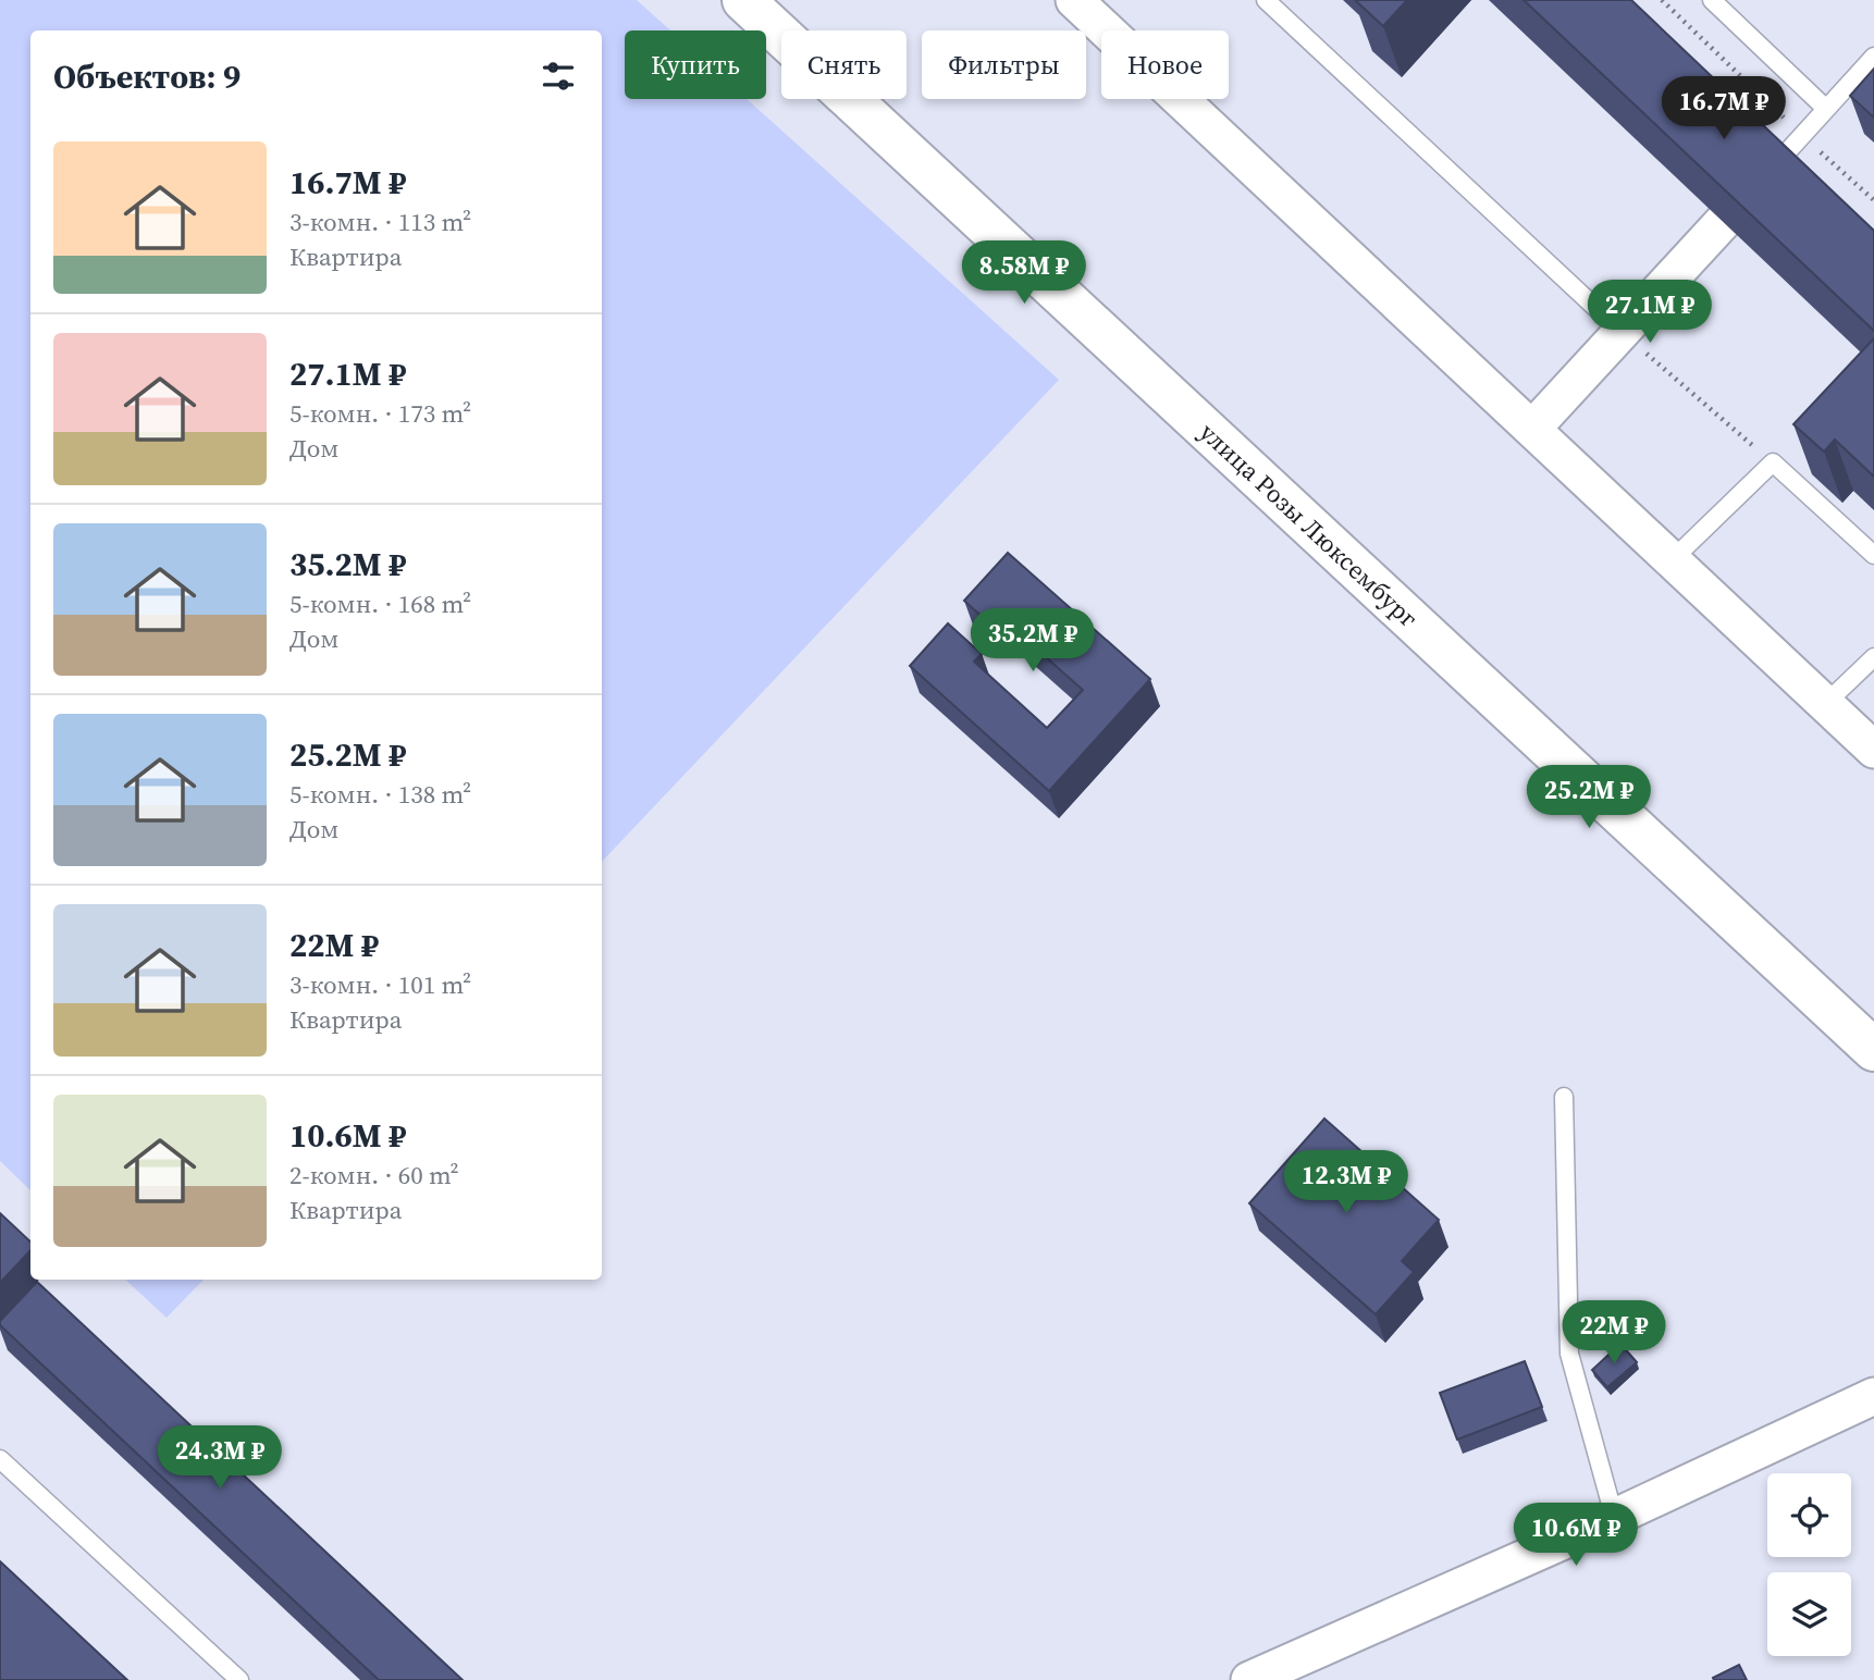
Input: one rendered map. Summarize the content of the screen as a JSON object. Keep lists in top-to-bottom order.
{
  "streets": {
    "main road": ["улица Розы Люксембург"]
  },
  "page": {
    "chip": [
      "Купить",
      "Снять",
      "Фильтры",
      "Новое"
    ],
    "heading": "Объектов: 9",
    "price": [
      "16.7M ₽",
      "8.58M ₽",
      "27.1M ₽",
      "35.2M ₽",
      "25.2M ₽",
      "12.3M ₽",
      "22M ₽",
      "24.3M ₽",
      "10.6M ₽"
    ],
    "list": [
      {
        "name": "16.7M ₽",
        "note": "3-комн. · 113 m² · Квартира"
      },
      {
        "name": "27.1M ₽",
        "note": "5-комн. · 173 m² · Дом"
      },
      {
        "name": "35.2M ₽",
        "note": "5-комн. · 168 m² · Дом"
      },
      {
        "name": "25.2M ₽",
        "note": "5-комн. · 138 m² · Дом"
      },
      {
        "name": "22M ₽",
        "note": "3-комн. · 101 m² · Квартира"
      },
      {
        "name": "10.6M ₽",
        "note": "2-комн. · 60 m² · Квартира"
      }
    ]
  }
}
